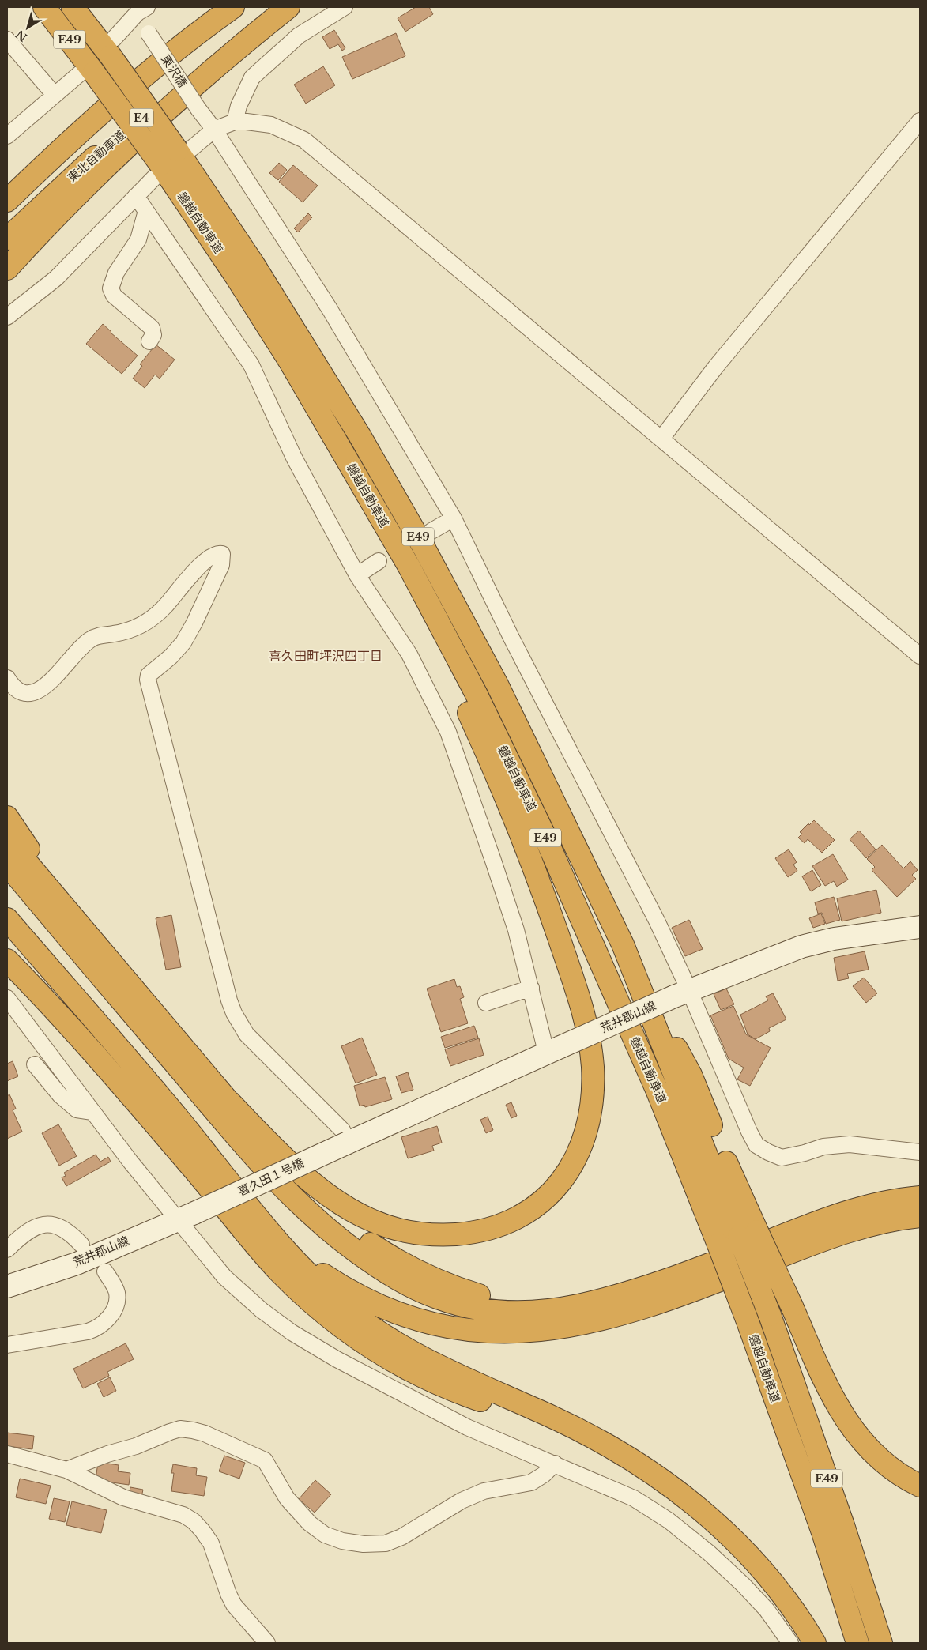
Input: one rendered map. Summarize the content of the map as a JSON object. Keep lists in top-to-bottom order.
{
  "streets": {
    "highway": [
      "E49",
      "E4",
      "東北自動車道",
      "磐越自動車道"
    ],
    "main road": ["荒井郡山線", "喜久田１号橋"],
    "street": ["東沢橋"]
  },
  "crossings": [
    ["東沢橋", "荒井郡山線"],
    ["荒井郡山線", "喜久田１号橋"]
  ],
  "districts": ["喜久田町坪沢四丁目"],
  "north": "bottom left"
}
